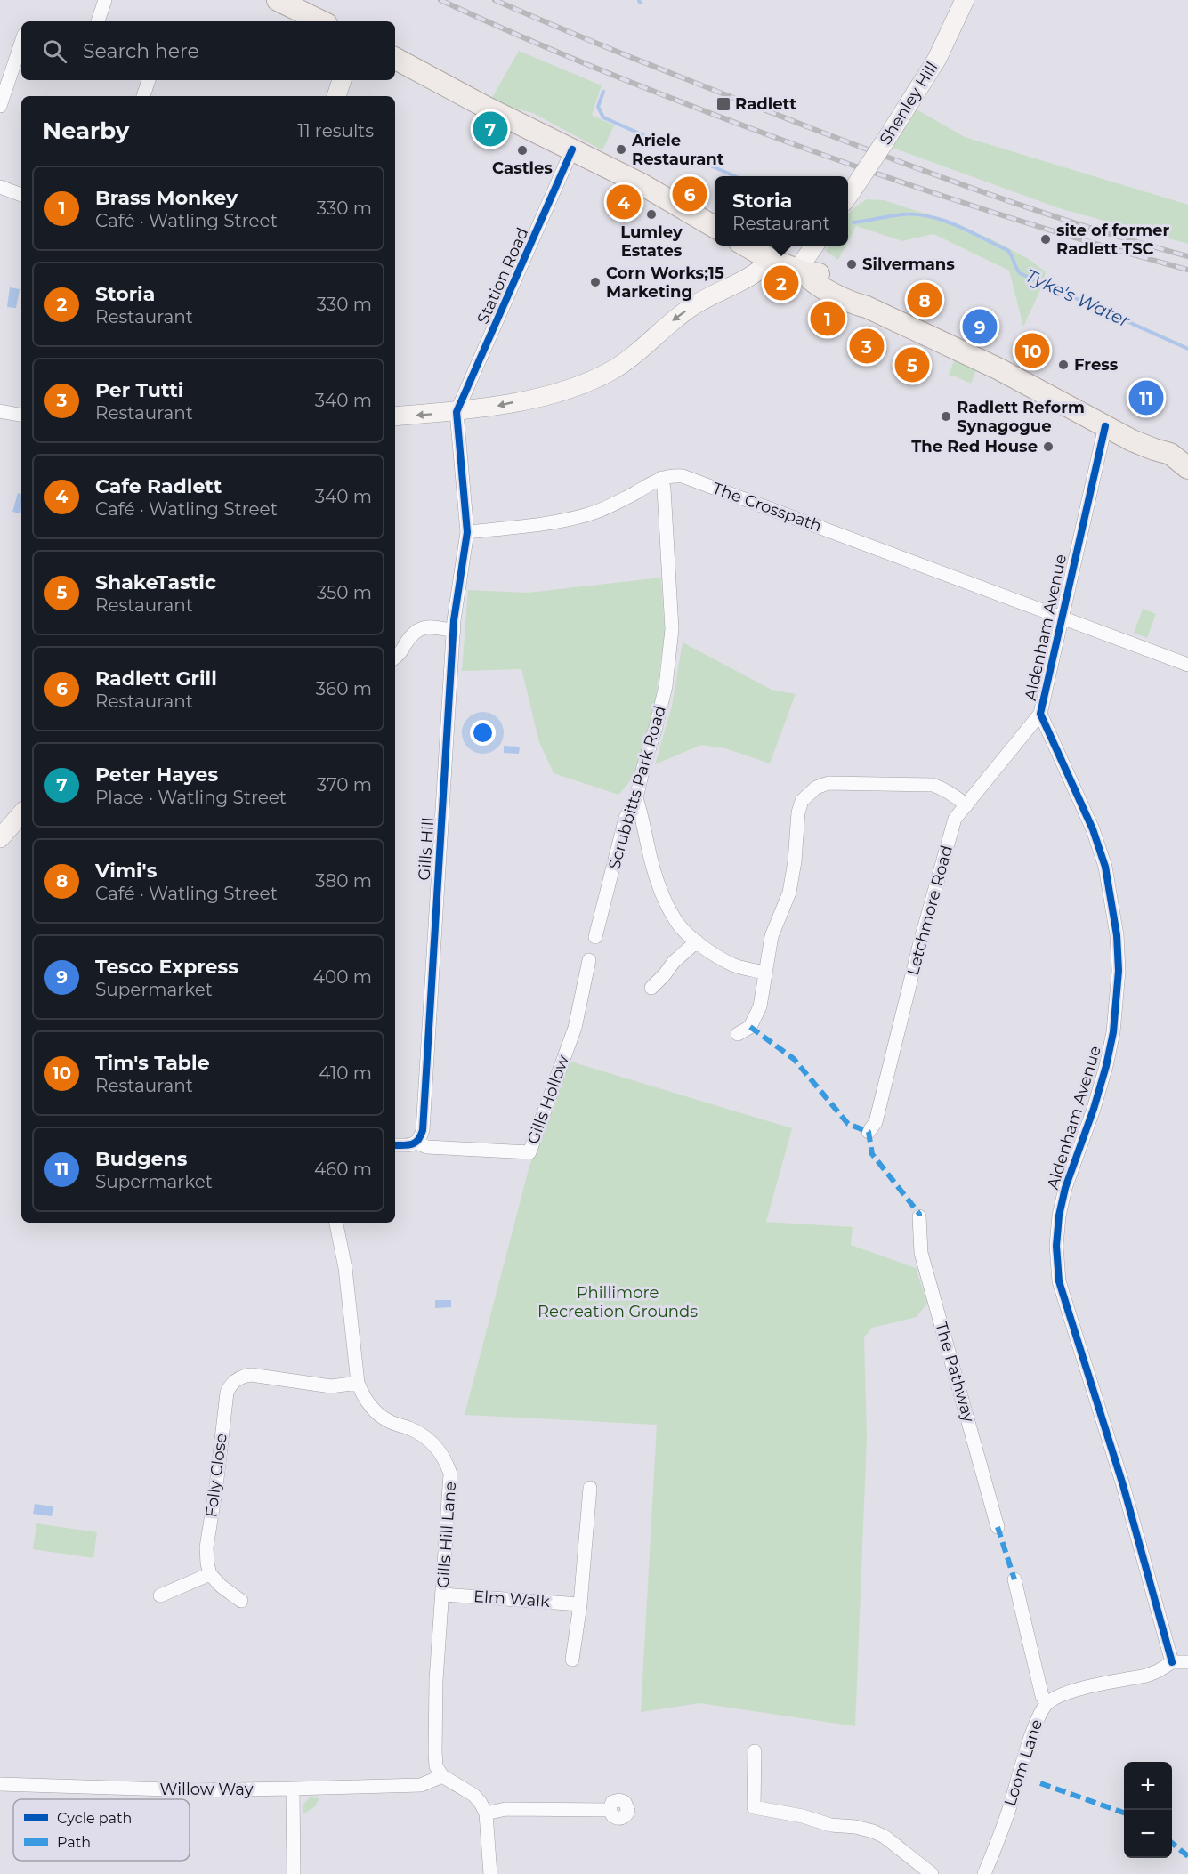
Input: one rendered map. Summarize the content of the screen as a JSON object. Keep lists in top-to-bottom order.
{
  "streets": {
    "main road": ["Shenley Hill"],
    "street": [
      "Station Road",
      "The Crosspath",
      "Aldenham Avenue",
      "Scrubbitts Park Road",
      "Gills Hill",
      "Letchmore Road",
      "Gills Hollow",
      "The Pathway",
      "Folly Close",
      "Gills Hill Lane",
      "Elm Walk",
      "Loom Lane",
      "Willow Way"
    ]
  },
  "crossings": [
    ["Station Road", "Gills Hill"],
    ["The Crosspath", "Aldenham Avenue"],
    ["The Crosspath", "Scrubbitts Park Road"],
    ["The Crosspath", "Gills Hill"],
    ["Aldenham Avenue", "Letchmore Road"],
    ["Aldenham Avenue", "Loom Lane"],
    ["Gills Hill", "Gills Hollow"],
    ["Folly Close", "Gills Hill Lane"],
    ["Gills Hill Lane", "Elm Walk"],
    ["Gills Hill Lane", "Willow Way"]
  ],
  "water": ["Tyke's Water"],
  "parks": ["Phillimore Recreation Grounds"],
  "places": {
    "transit": ["Radlett"],
    "other": [
      "Ariele Restaurant",
      "Castles",
      "Lumley Estates",
      "site of former Radlett TSC",
      "Silvermans",
      "Corn Works;15 Marketing",
      "Fress",
      "Radlett Reform Synagogue",
      "The Red House"
    ]
  },
  "legend": ["Cycle path", "Path"],
  "page": {
    "search": "Search here",
    "heading": ["Nearby", "11 results"],
    "pins": [
      "7",
      "6",
      "4",
      "2",
      "8",
      "1",
      "9",
      "3",
      "10",
      "5",
      "11"
    ],
    "list": [
      {
        "mark": "1",
        "name": "Brass Monkey",
        "note": "Café · Watling Street",
        "value": "330 m"
      },
      {
        "mark": "2",
        "name": "Storia",
        "note": "Restaurant",
        "value": "330 m"
      },
      {
        "mark": "3",
        "name": "Per Tutti",
        "note": "Restaurant",
        "value": "340 m"
      },
      {
        "mark": "4",
        "name": "Cafe Radlett",
        "note": "Café · Watling Street",
        "value": "340 m"
      },
      {
        "mark": "5",
        "name": "ShakeTastic",
        "note": "Restaurant",
        "value": "350 m"
      },
      {
        "mark": "6",
        "name": "Radlett Grill",
        "note": "Restaurant",
        "value": "360 m"
      },
      {
        "mark": "7",
        "name": "Peter Hayes",
        "note": "Place · Watling Street",
        "value": "370 m"
      },
      {
        "mark": "8",
        "name": "Vimi's",
        "note": "Café · Watling Street",
        "value": "380 m"
      },
      {
        "mark": "9",
        "name": "Tesco Express",
        "note": "Supermarket",
        "value": "400 m"
      },
      {
        "mark": "10",
        "name": "Tim's Table",
        "note": "Restaurant",
        "value": "410 m"
      },
      {
        "mark": "11",
        "name": "Budgens",
        "note": "Supermarket",
        "value": "460 m"
      }
    ],
    "popup": ["Storia", "Restaurant"],
    "map_buttons": ["+", "−"]
  }
}
